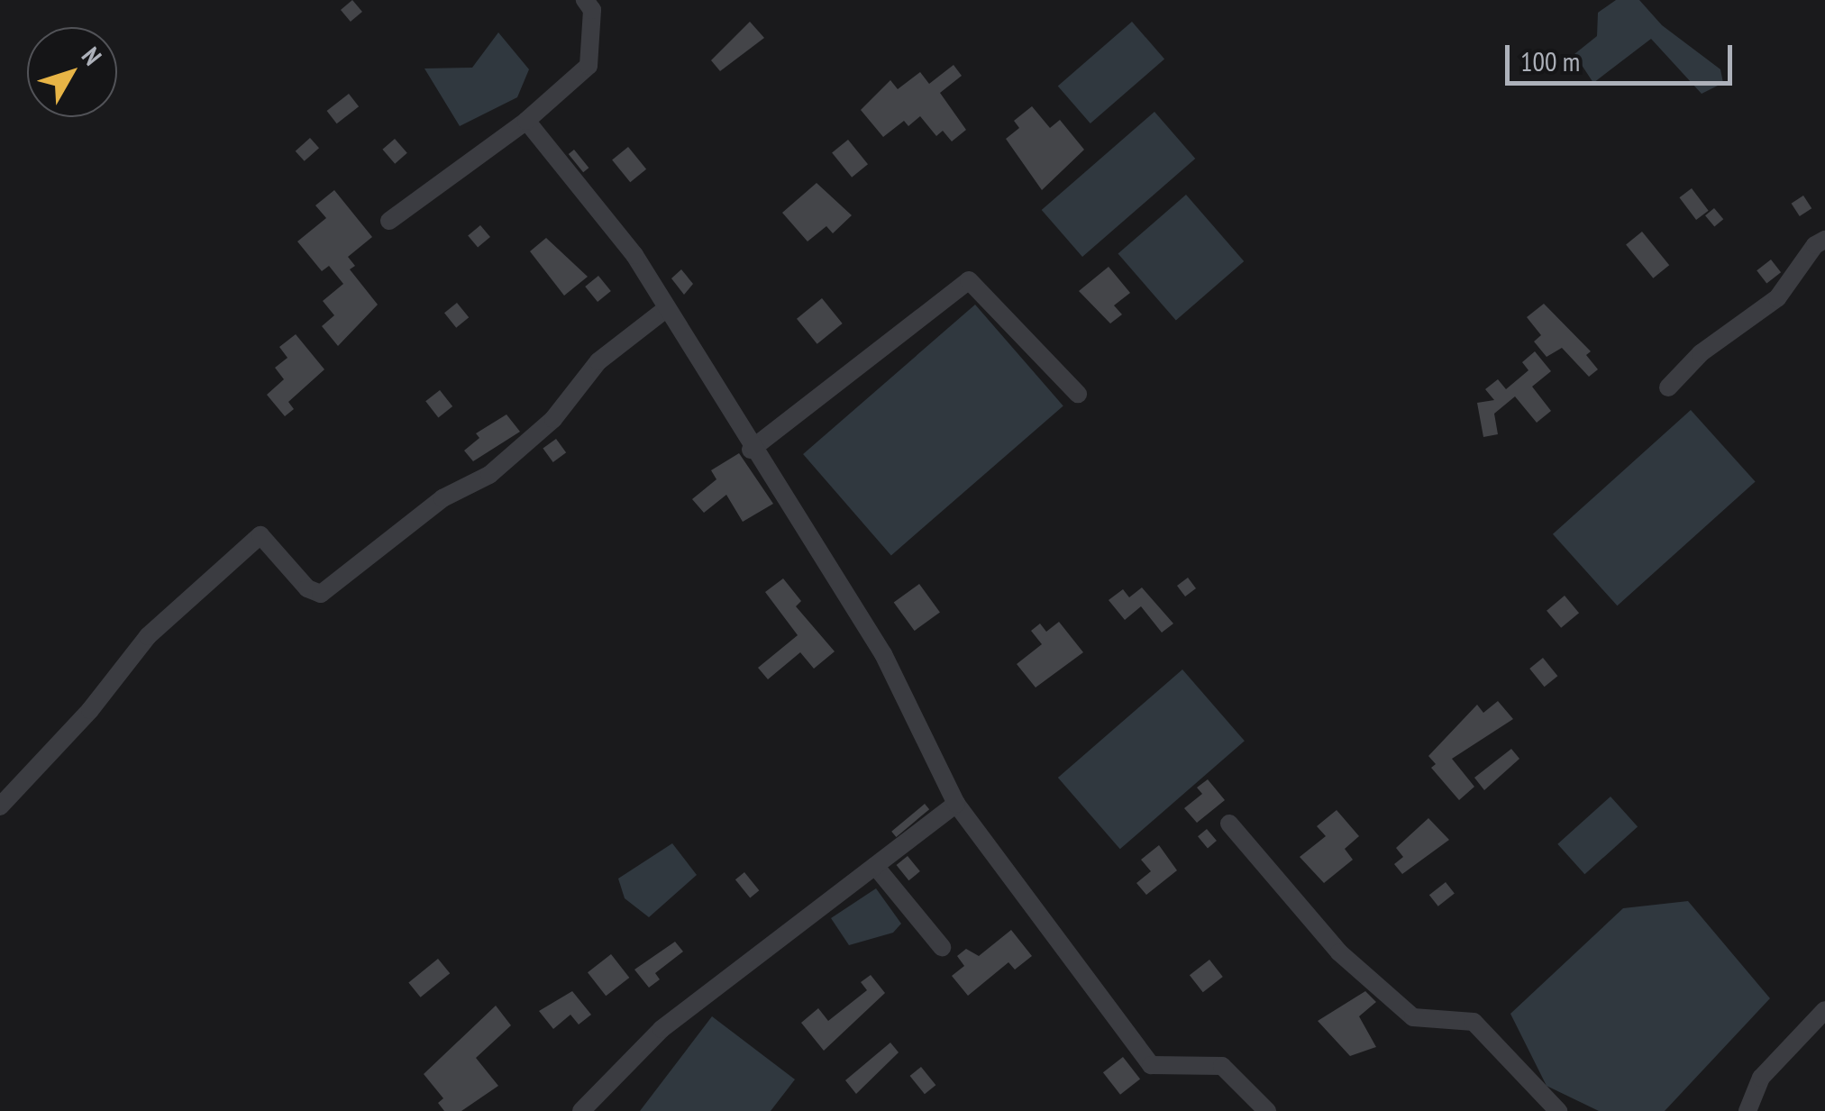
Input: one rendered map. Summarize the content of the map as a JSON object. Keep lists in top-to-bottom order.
{
  "scale_bar": "100 m",
  "north": "top right"
}
